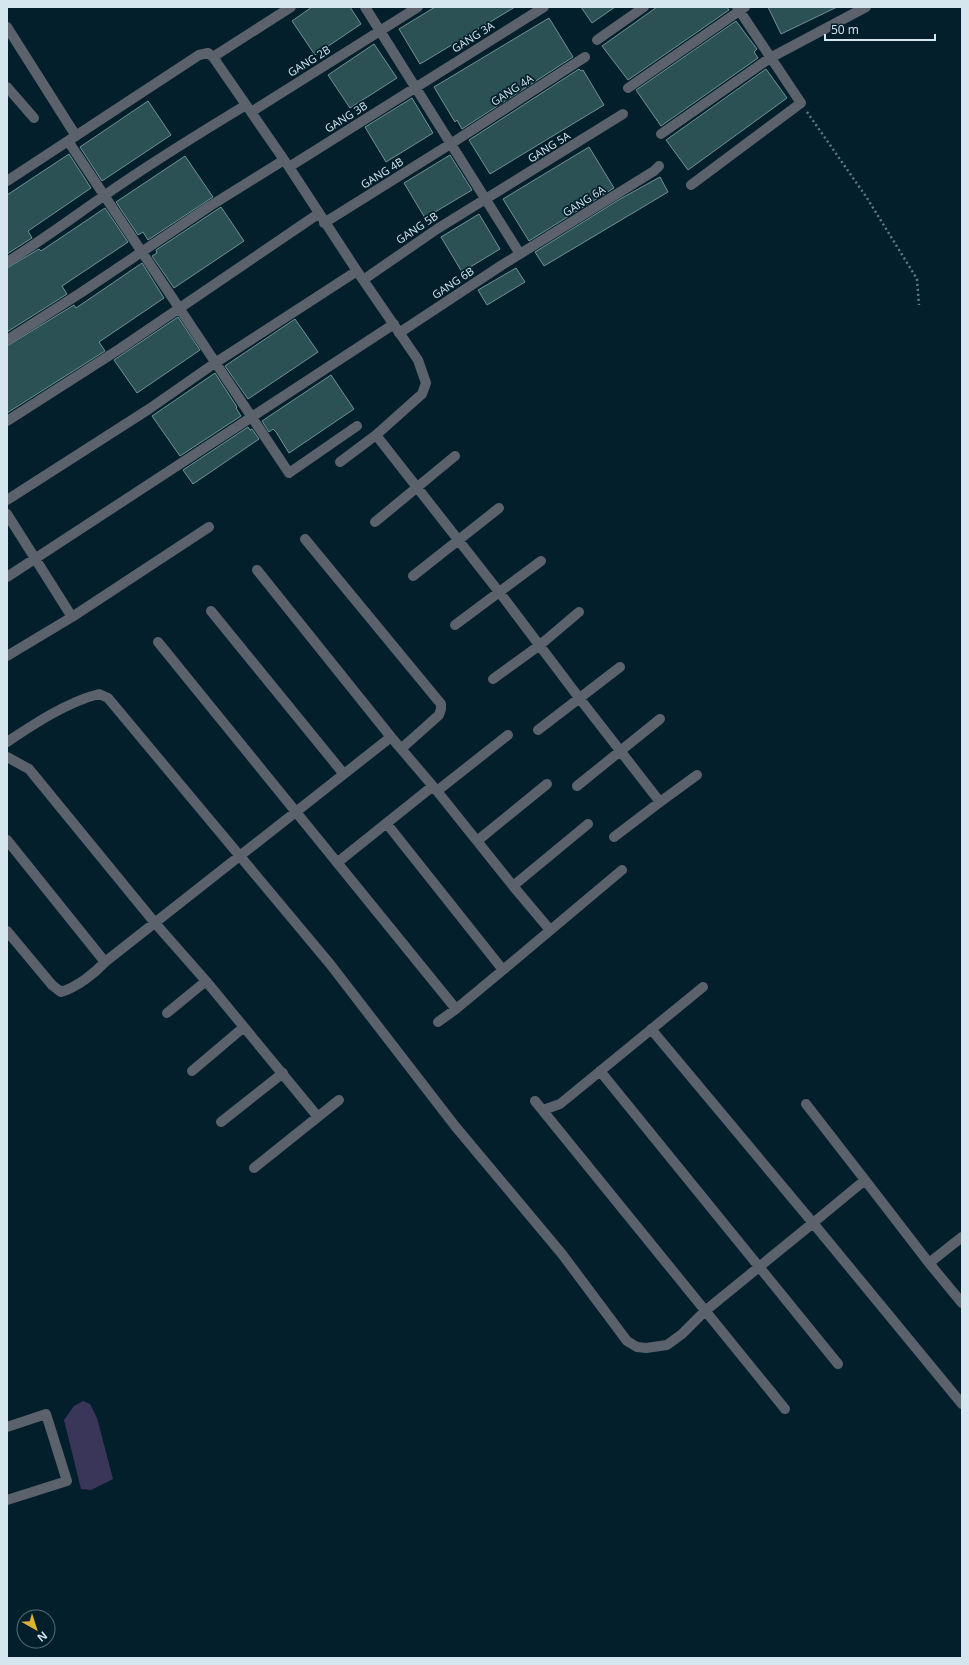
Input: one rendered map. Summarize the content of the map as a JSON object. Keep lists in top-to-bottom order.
{
  "streets": {
    "street": [
      "GANG 3A",
      "GANG 2B",
      "GANG 4A",
      "GANG 3B",
      "GANG 5A",
      "GANG 4B",
      "GANG 6A",
      "GANG 5B",
      "GANG 6B"
    ]
  },
  "crossings": [
    ["GANG 3A", "GANG 3B"],
    ["GANG 4A", "GANG 4B"],
    ["GANG 5A", "GANG 5B"],
    ["GANG 6A", "GANG 6B"]
  ],
  "scale_bar": "50 m",
  "north": "bottom right"
}
